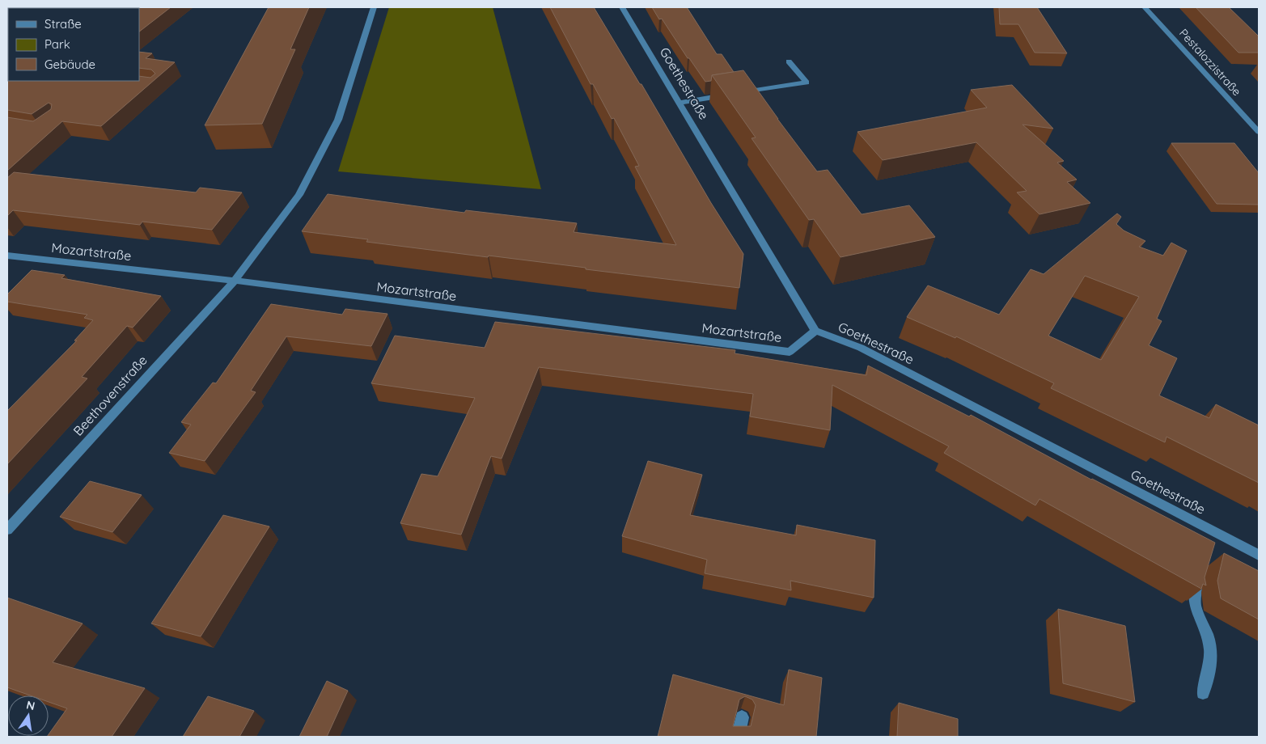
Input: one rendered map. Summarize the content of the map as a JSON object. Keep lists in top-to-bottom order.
{
  "streets": {
    "street": [
      "Pestalozzistraße",
      "Goethestraße",
      "Mozartstraße",
      "Beethovenstraße"
    ]
  },
  "crossings": [
    ["Goethestraße", "Mozartstraße"],
    ["Mozartstraße", "Beethovenstraße"]
  ],
  "legend": ["Straße", "Park", "Gebäude"],
  "north": "top"
}
